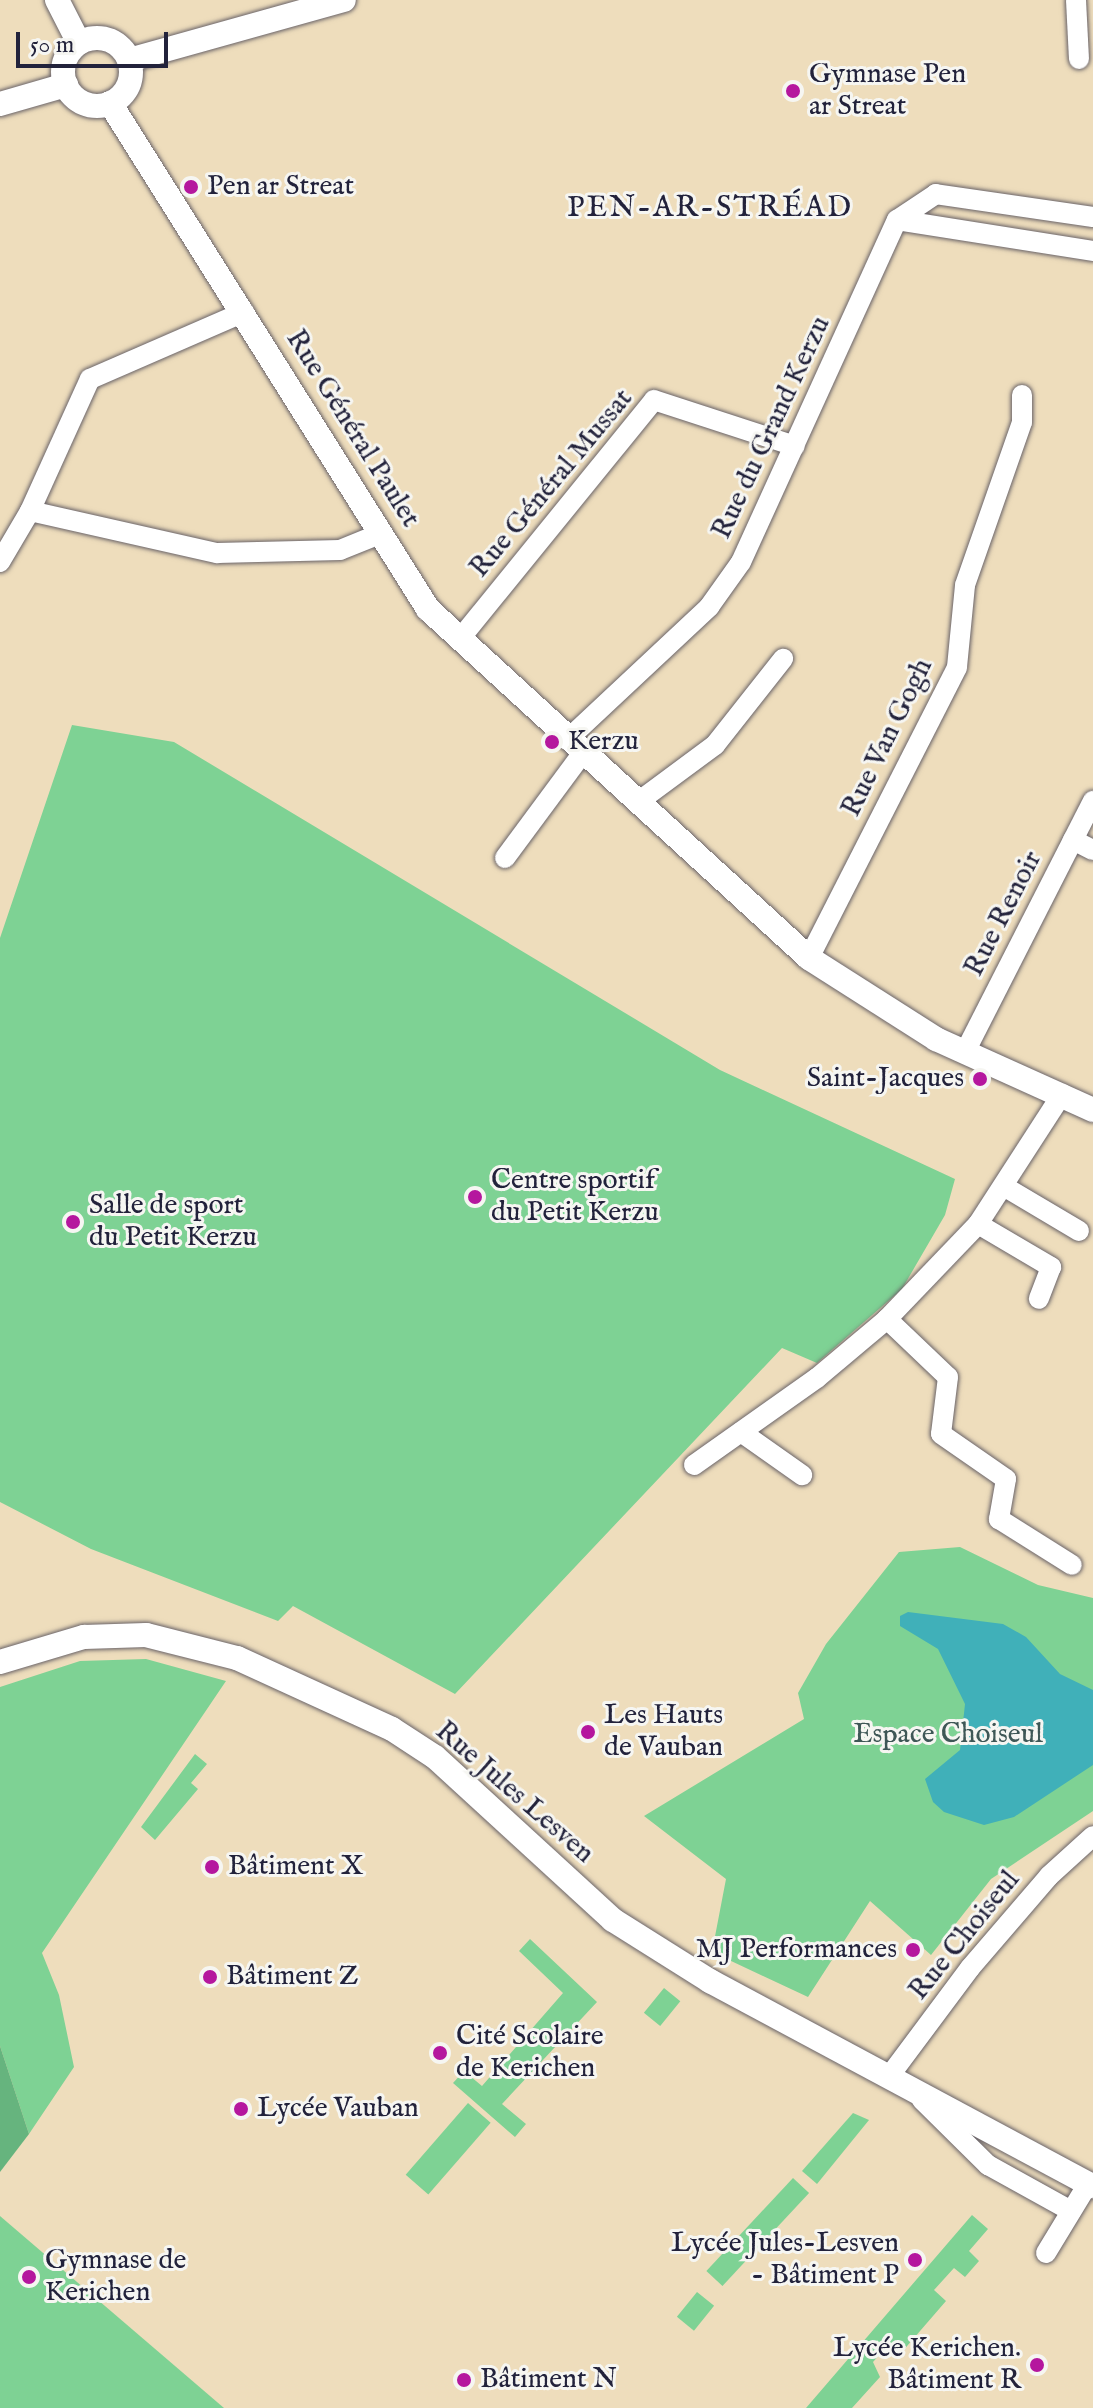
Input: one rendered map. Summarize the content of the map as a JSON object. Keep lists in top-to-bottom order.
{
  "streets": {
    "street": [
      "Rue du Grand Kerzu",
      "Rue Général Paulet",
      "Rue Général Mussat",
      "Rue Van Gogh",
      "Rue Renoir",
      "Rue Jules Lesven",
      "Rue Choiseul"
    ]
  },
  "crossings": [
    ["Rue du Grand Kerzu", "Rue Général Paulet"],
    ["Rue du Grand Kerzu", "Rue Général Mussat"],
    ["Rue Général Paulet", "Rue Général Mussat"],
    ["Rue Général Paulet", "Rue Van Gogh"],
    ["Rue Général Paulet", "Rue Renoir"],
    ["Rue Jules Lesven", "Rue Choiseul"]
  ],
  "districts": ["PEN-AR-STRÉAD"],
  "parks": ["Espace Choiseul"],
  "places": [
    "Gymnase Pen ar Streat",
    "Pen ar Streat",
    "Kerzu",
    "Saint-Jacques",
    "Centre sportif du Petit Kerzu",
    "Salle de sport du Petit Kerzu",
    "Les Hauts de Vauban",
    "Bâtiment X",
    "MJ Performances",
    "Bâtiment Z",
    "Cité Scolaire de Kerichen",
    "Lycée Vauban",
    "Lycée Jules-Lesven - Bâtiment P",
    "Gymnase de Kerichen",
    "Lycée Kerichen. Bâtiment R",
    "Bâtiment N"
  ],
  "scale_bar": "50 m"
}
